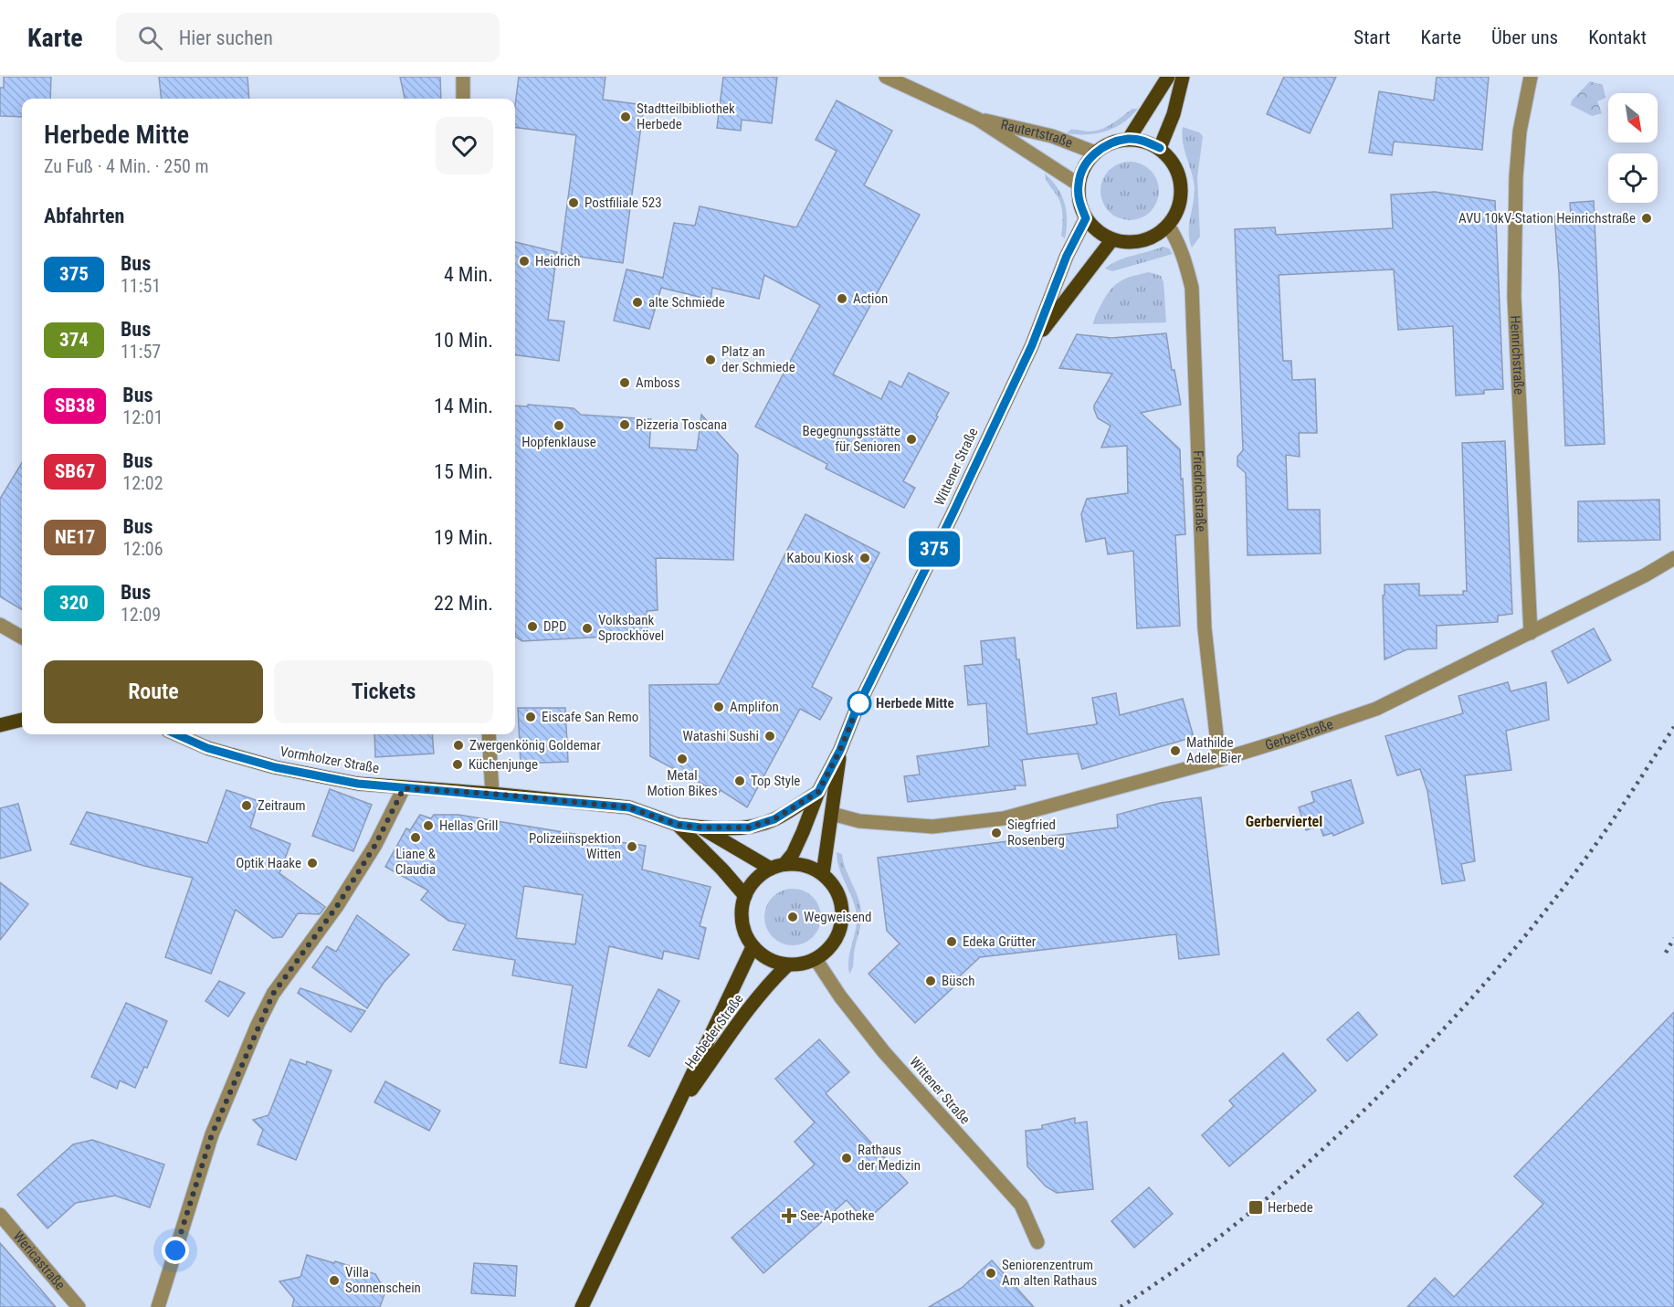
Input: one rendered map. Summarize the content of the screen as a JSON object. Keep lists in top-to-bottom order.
{
  "streets": {
    "main road": ["Wittener Straße", "Vormholzer Straße", "Herbeder Straße"],
    "street": [
      "Rautertstraße",
      "Heinrichstraße",
      "Friedrichstraße",
      "Gerberstraße",
      "Wericastraße"
    ]
  },
  "crossings": [
    ["Rautertstraße", "Wittener Straße"],
    ["Rautertstraße", "Friedrichstraße"],
    ["Heinrichstraße", "Gerberstraße"],
    ["Wittener Straße", "Friedrichstraße"],
    ["Wittener Straße", "Gerberstraße"],
    ["Wittener Straße", "Herbeder Straße"],
    ["Friedrichstraße", "Gerberstraße"]
  ],
  "districts": ["Gerberviertel"],
  "places": {
    "other": [
      "Stadtteilbibliothek Herbede",
      "Postfiliale 523",
      "AVU 10kV-Station Heinrichstraße",
      "Heidrich",
      "Action",
      "alte Schmiede",
      "Platz an der Schmiede",
      "Amboss",
      "Pizzeria Toscana",
      "Hopfenklause",
      "Begegnungsstätte für Senioren",
      "Kabou Kiosk",
      "DPD",
      "Volksbank Sprockhövel",
      "Herbede Mitte",
      "Amplifon",
      "Eiscafe San Remo",
      "Watashi Sushi",
      "Zwergenkönig Goldemar",
      "Mathilde Adele Bier",
      "Metal Motion Bikes",
      "Küchenjunge",
      "Top Style",
      "Zeitraum",
      "Hellas Grill",
      "Siegfried Rosenberg",
      "Liane & Claudia",
      "Polizeiinspektion Witten",
      "Optik Haake",
      "Wegweisend",
      "Edeka Grütter",
      "Büsch",
      "Rathaus der Medizin",
      "Seniorenzentrum Am alten Rathaus",
      "Villa Sonnenschein"
    ],
    "transit": ["Herbede"],
    "health": ["See-Apotheke"]
  },
  "lines": ["bus line 375"],
  "north": "bottom right",
  "page": {
    "header": "Karte",
    "search": "Hier suchen",
    "nav": [
      "Start",
      "Karte",
      "Über uns",
      "Kontakt"
    ],
    "on_map": "375",
    "heading": [
      ["Herbede Mitte", "Zu Fuß · 4 Min. · 250 m"],
      "Abfahrten"
    ],
    "list": [
      {
        "mark": "375",
        "name": "Bus",
        "note": "11:51",
        "value": "4 Min."
      },
      {
        "mark": "374",
        "name": "Bus",
        "note": "11:57",
        "value": "10 Min."
      },
      {
        "mark": "SB38",
        "name": "Bus",
        "note": "12:01",
        "value": "14 Min."
      },
      {
        "mark": "SB67",
        "name": "Bus",
        "note": "12:02",
        "value": "15 Min."
      },
      {
        "mark": "NE17",
        "name": "Bus",
        "note": "12:06",
        "value": "19 Min."
      },
      {
        "mark": "320",
        "name": "Bus",
        "note": "12:09",
        "value": "22 Min."
      }
    ],
    "buttons": ["Route", "Tickets"]
  }
}
